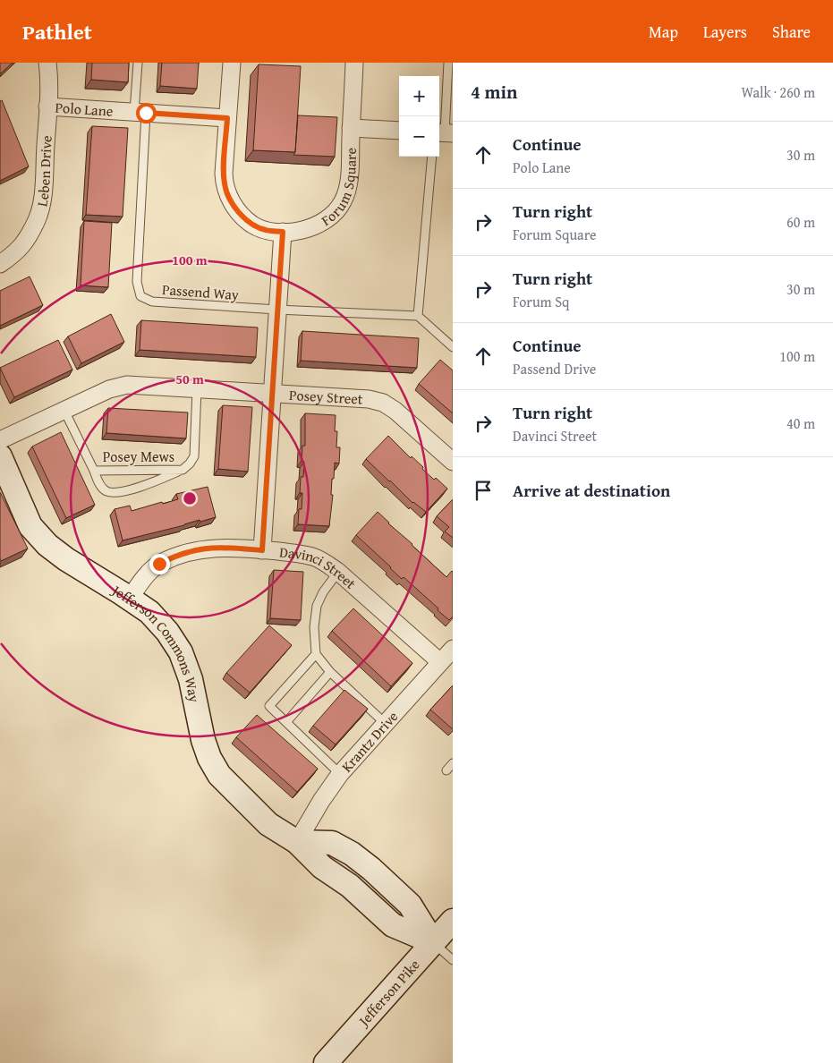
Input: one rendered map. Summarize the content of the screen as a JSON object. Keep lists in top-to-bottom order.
{
  "streets": {
    "street": [
      "Polo Lane",
      "Leben Drive",
      "Forum Square",
      "Posey Street",
      "Davinci Street",
      "Jefferson Commons Way",
      "Krantz Drive",
      "Jefferson Pike"
    ],
    "lane": ["Passend Way", "Posey Mews"]
  },
  "crossings": [
    ["Polo Lane", "Leben Drive"],
    ["Polo Lane", "Forum Square"],
    ["Polo Lane", "Passend Way"],
    ["Posey Street", "Posey Mews"],
    ["Davinci Street", "Jefferson Commons Way"],
    ["Davinci Street", "Krantz Drive"],
    ["Jefferson Commons Way", "Krantz Drive"],
    ["Jefferson Commons Way", "Jefferson Pike"]
  ],
  "page": {
    "header": "Pathlet",
    "nav": ["Map", "Layers", "Share"],
    "heading": ["4 min", "Walk · 260 m"],
    "map_buttons": ["+", "−"],
    "list": [
      ["Continue", "Polo Lane", "30 m"],
      ["Turn right", "Forum Square", "60 m"],
      ["Turn right", "Forum Sq", "30 m"],
      ["Continue", "Passend Drive", "100 m"],
      ["Turn right", "Davinci Street", "40 m"],
      "Arrive at destination"
    ]
  },
  "rings": ["100 m", "50 m"]
}
